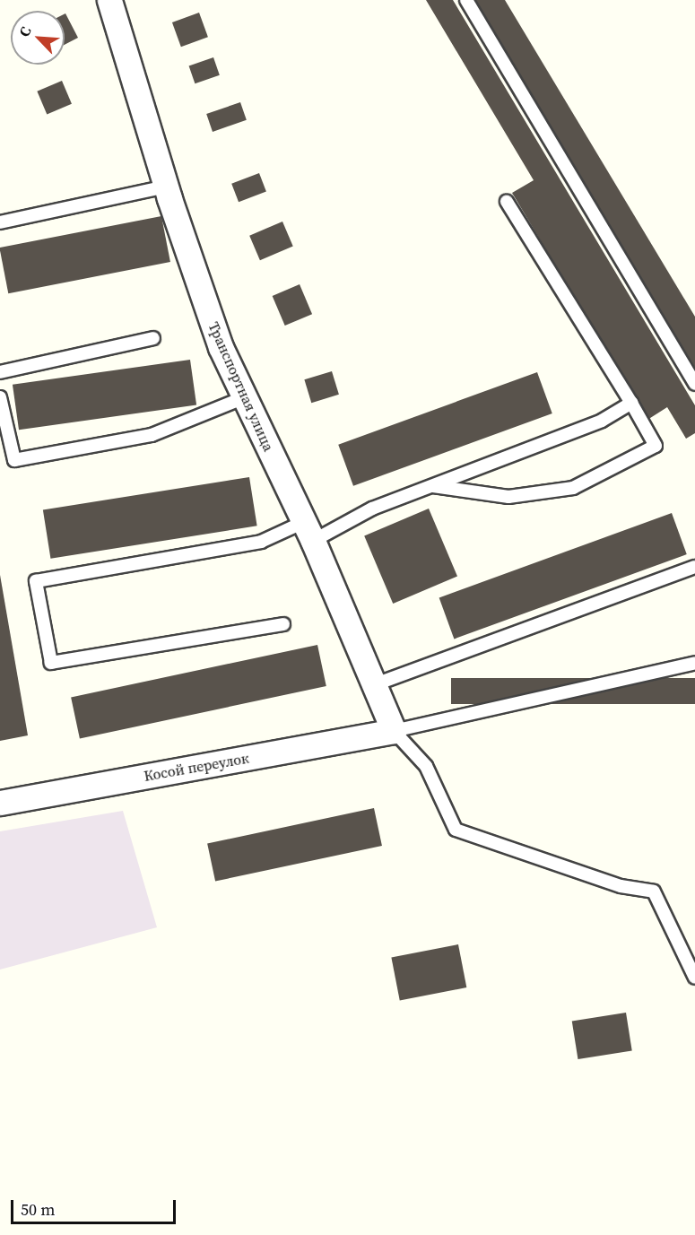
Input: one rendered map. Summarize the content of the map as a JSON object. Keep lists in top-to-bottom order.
{
  "streets": {
    "street": ["Транспортная улица", "Косой переулок"]
  },
  "crossings": [
    ["Транспортная улица", "Косой переулок"]
  ],
  "scale_bar": "50 m",
  "north": "top left"
}
